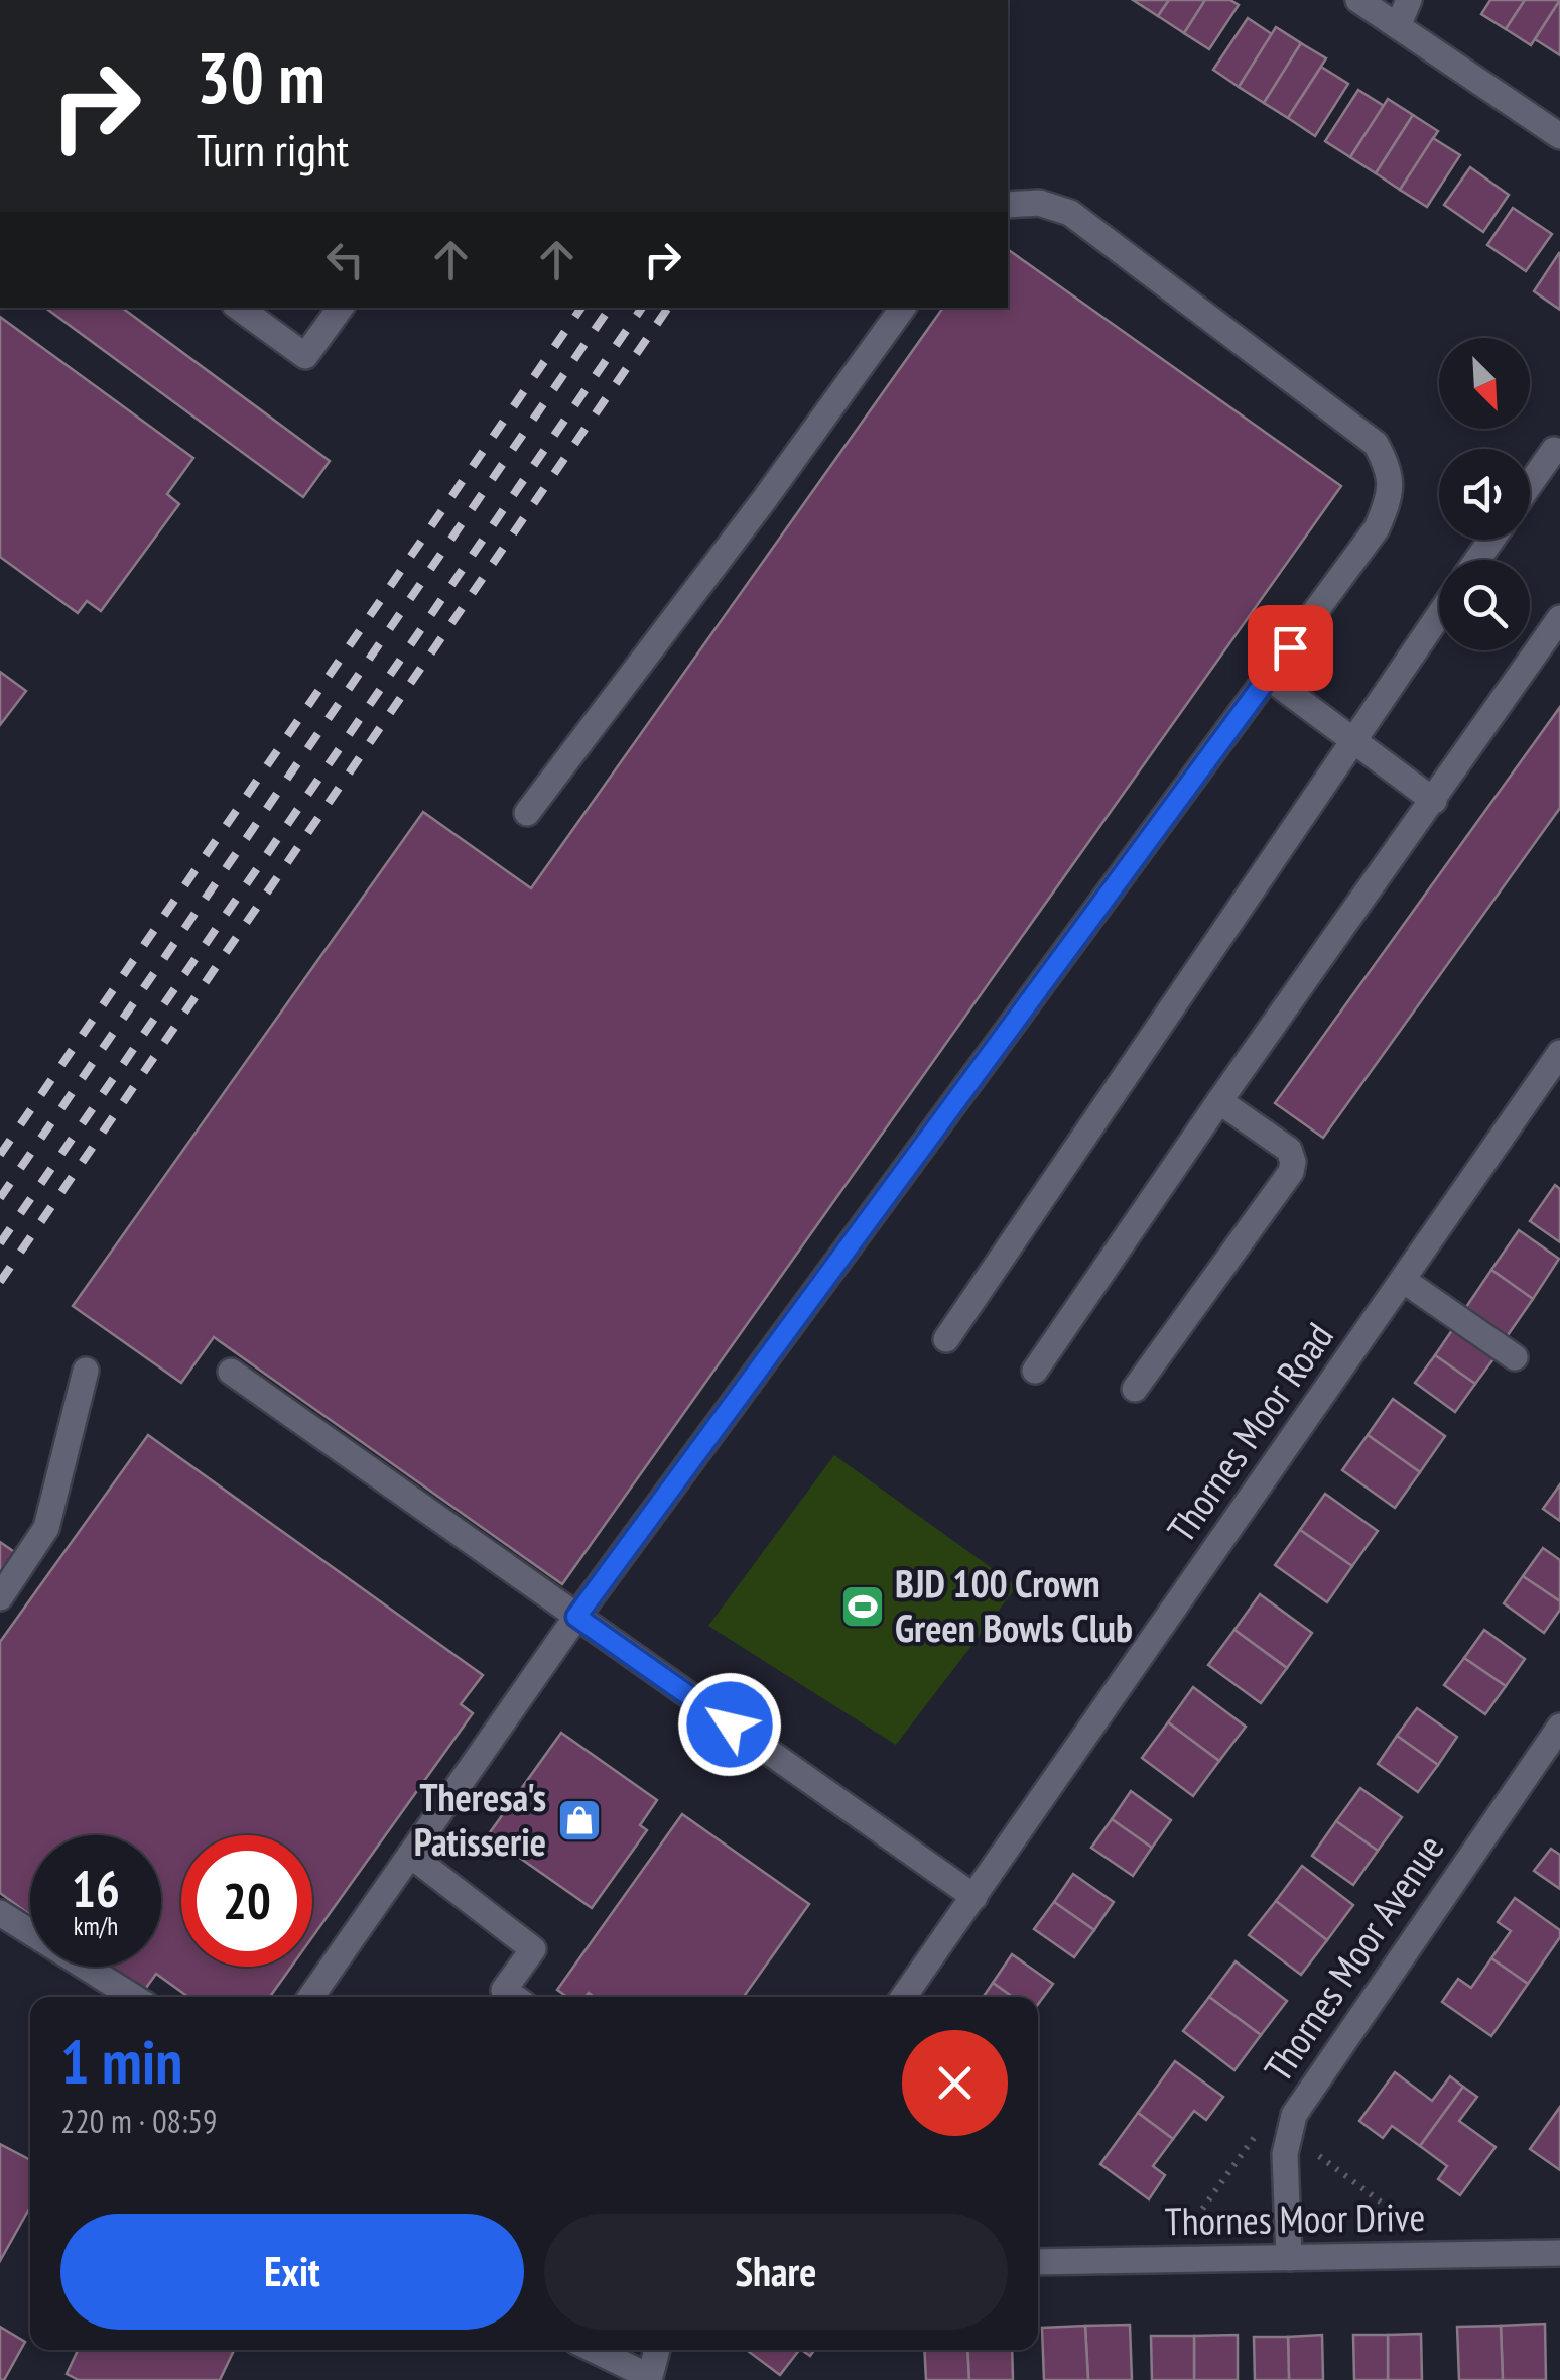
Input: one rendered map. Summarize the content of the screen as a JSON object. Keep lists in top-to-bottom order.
{
  "streets": {
    "street": ["Thornes Moor Road", "Thornes Moor Avenue", "Thornes Moor Drive"]
  },
  "crossings": [
    ["Thornes Moor Avenue", "Thornes Moor Drive"]
  ],
  "places": {
    "sports": ["BJD 100 Crown Green Bowls Club"],
    "shop": ["Theresa's Patisserie"]
  },
  "north": "bottom right",
  "page": {
    "turn": ["30 m", "Turn right"],
    "speed": "16 km/h",
    "limit": "20",
    "heading": ["1 min", "220 m · 08:59"],
    "buttons": ["Exit", "Share"]
  }
}
